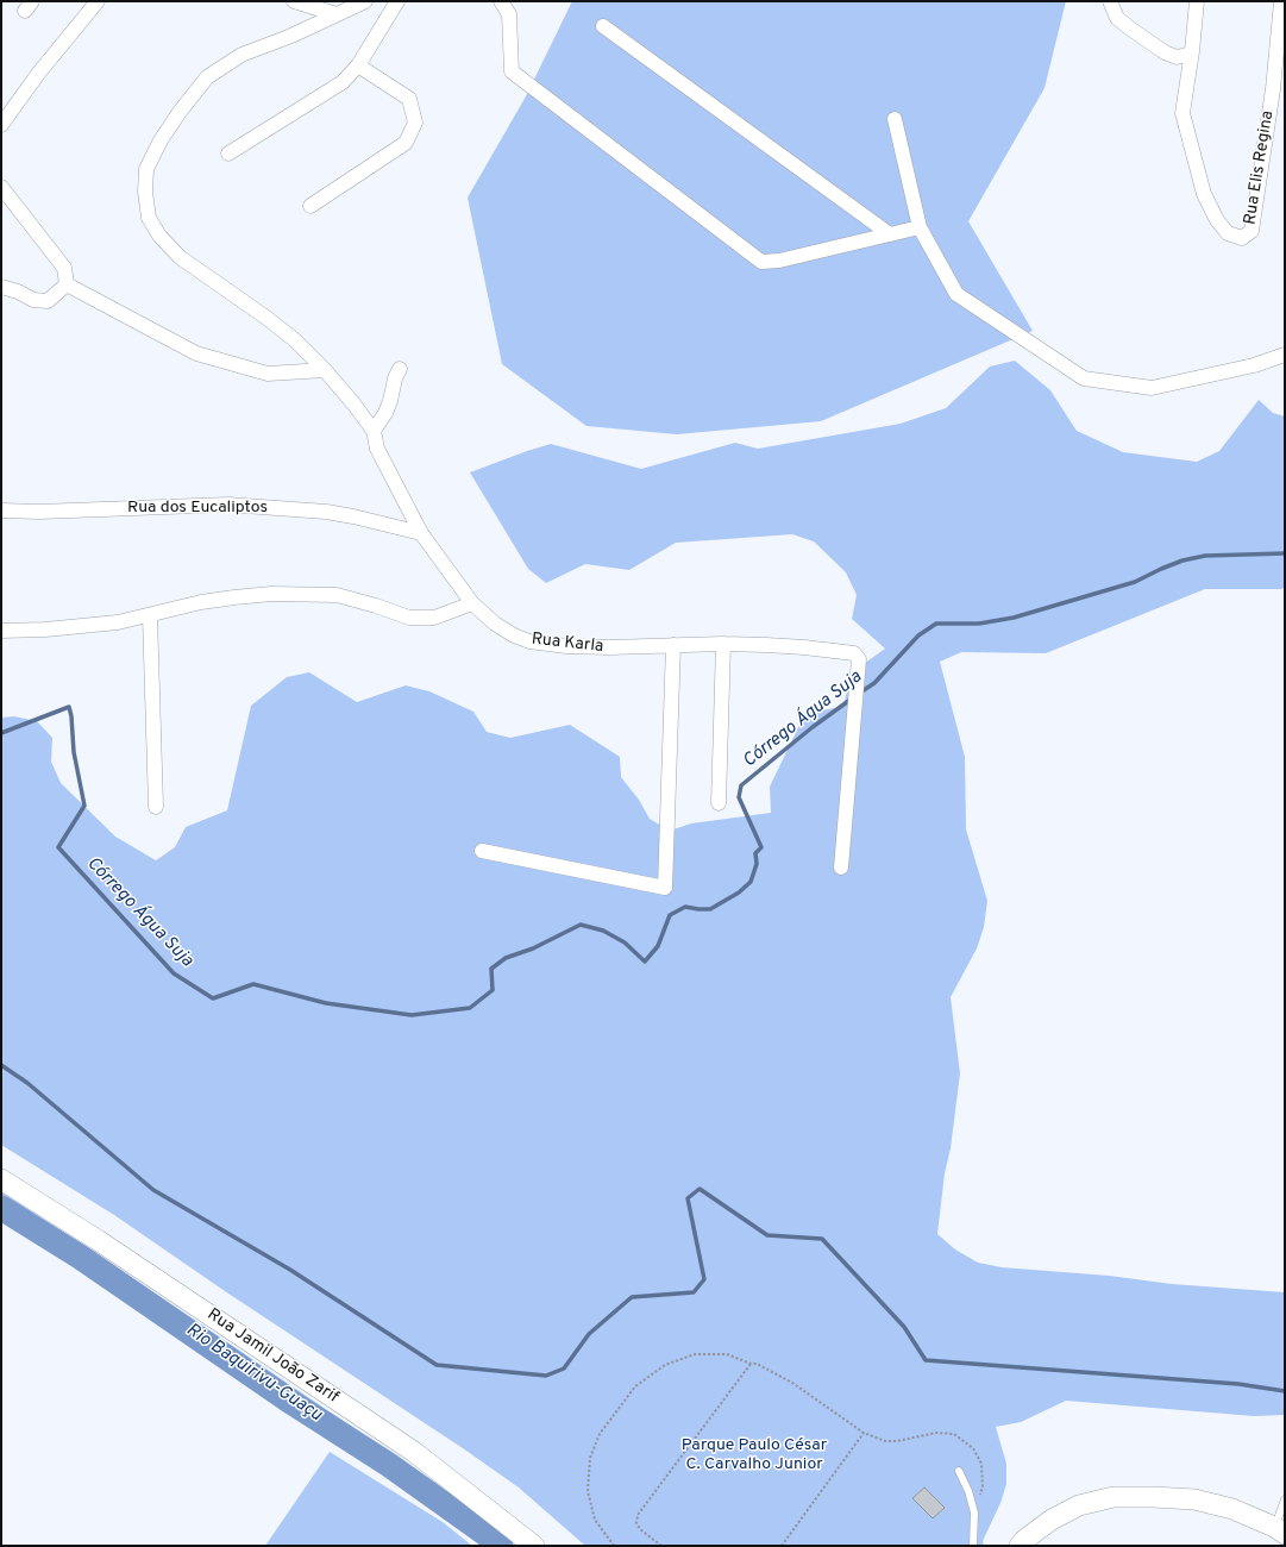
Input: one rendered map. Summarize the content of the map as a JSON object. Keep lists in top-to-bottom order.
{
  "streets": {
    "main road": ["Rua Jamil João Zarif"],
    "street": ["Rua Elis Regina", "Rua dos Eucaliptos", "Rua Karla"]
  },
  "crossings": [
    ["Rua dos Eucaliptos", "Rua Karla"]
  ],
  "water": ["Córrego Água Suja", "Rio Baquirivu-Guaçu"],
  "parks": ["Parque Paulo César C. Carvalho Junior"]
}
